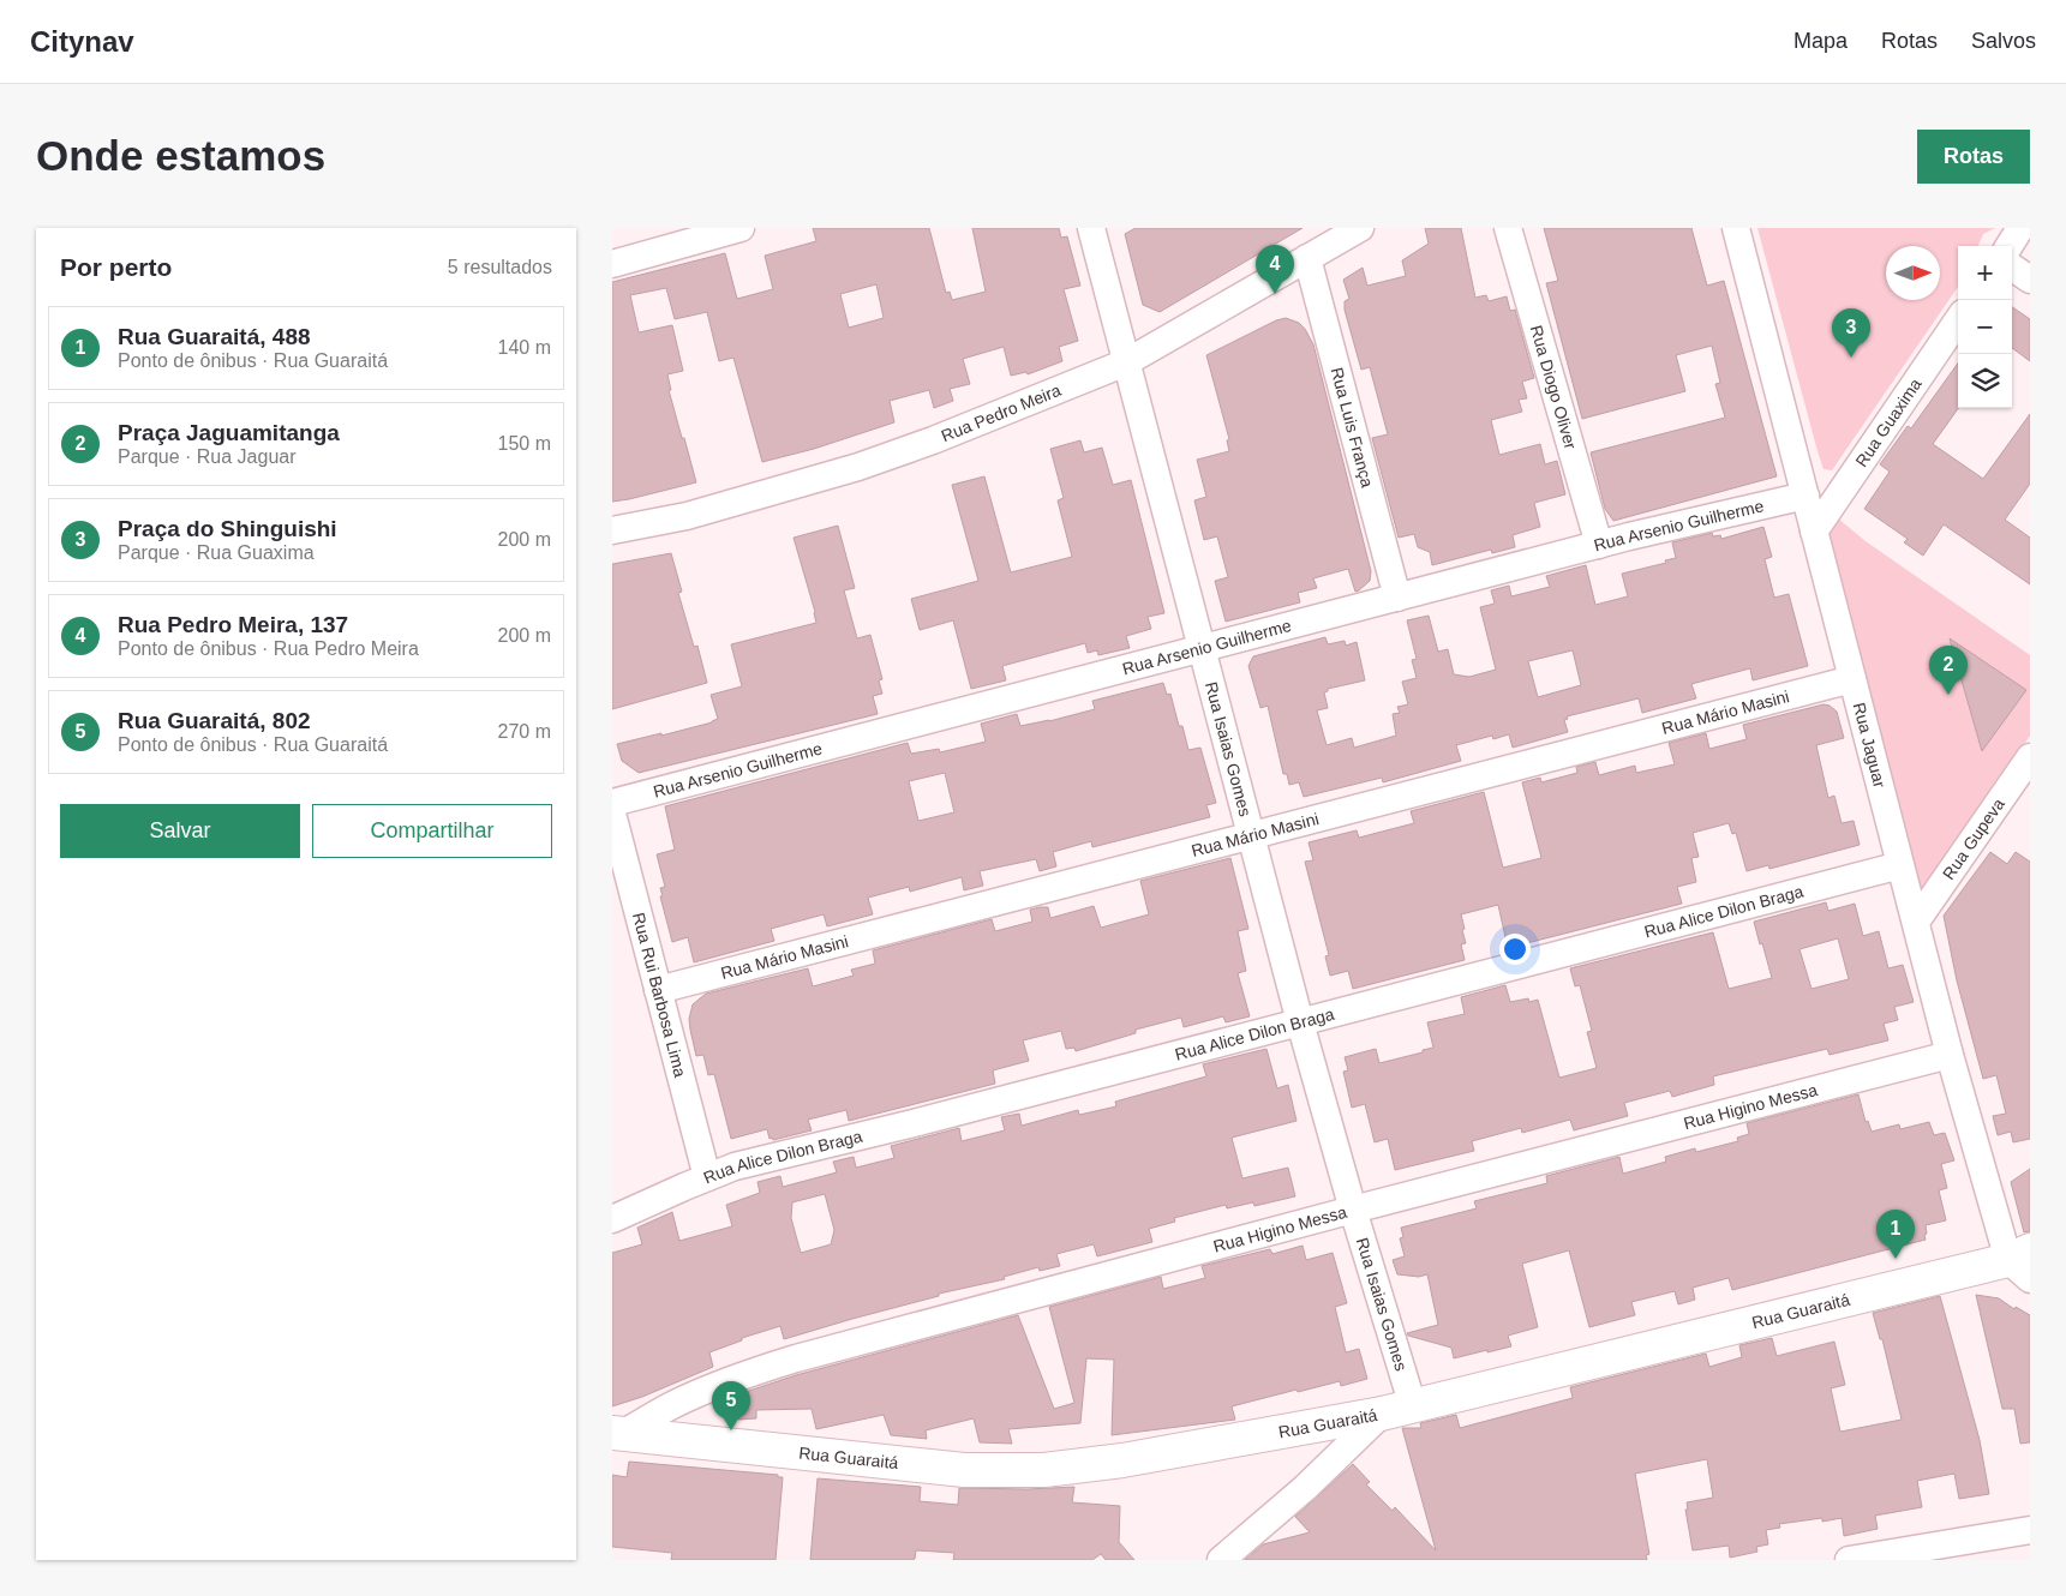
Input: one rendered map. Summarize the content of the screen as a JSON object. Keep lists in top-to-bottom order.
{
  "streets": {
    "street": [
      "Rua Diogo Oliver",
      "Rua Pedro Meira",
      "Rua Guaxima",
      "Rua Luis França",
      "Rua Arsenio Guilherme",
      "Rua Mário Masini",
      "Rua Jaguar",
      "Rua Isaias Gomes",
      "Rua Gupeva",
      "Rua Alice Dilon Braga",
      "Rua Rui Barbosa Lima",
      "Rua Higino Messa",
      "Rua Guaraitá"
    ]
  },
  "crossings": [
    ["Rua Diogo Oliver", "Rua Arsenio Guilherme"],
    ["Rua Pedro Meira", "Rua Luis França"],
    ["Rua Pedro Meira", "Rua Isaias Gomes"],
    ["Rua Guaxima", "Rua Jaguar"],
    ["Rua Luis França", "Rua Arsenio Guilherme"],
    ["Rua Arsenio Guilherme", "Rua Jaguar"],
    ["Rua Arsenio Guilherme", "Rua Isaias Gomes"],
    ["Rua Mário Masini", "Rua Jaguar"],
    ["Rua Mário Masini", "Rua Isaias Gomes"],
    ["Rua Mário Masini", "Rua Rui Barbosa Lima"],
    ["Rua Jaguar", "Rua Gupeva"],
    ["Rua Jaguar", "Rua Alice Dilon Braga"],
    ["Rua Jaguar", "Rua Higino Messa"],
    ["Rua Jaguar", "Rua Guaraitá"],
    ["Rua Isaias Gomes", "Rua Alice Dilon Braga"],
    ["Rua Isaias Gomes", "Rua Higino Messa"],
    ["Rua Isaias Gomes", "Rua Guaraitá"],
    ["Rua Alice Dilon Braga", "Rua Rui Barbosa Lima"],
    ["Rua Higino Messa", "Rua Guaraitá"]
  ],
  "north": "right",
  "page": {
    "header": "Citynav",
    "nav": ["Mapa", "Rotas", "Salvos"],
    "buttons": [
      "Rotas",
      ["Salvar", "Compartilhar"]
    ],
    "title": "Onde estamos",
    "heading": ["Por perto", "5 resultados"],
    "pins": [
      "4",
      "3",
      "2",
      "1",
      "5"
    ],
    "map_buttons": ["+", "−"],
    "list": [
      {
        "mark": "1",
        "name": "Rua Guaraitá, 488",
        "note": "Ponto de ônibus · Rua Guaraitá",
        "value": "140 m"
      },
      {
        "mark": "2",
        "name": "Praça Jaguamitanga",
        "note": "Parque · Rua Jaguar",
        "value": "150 m"
      },
      {
        "mark": "3",
        "name": "Praça do Shinguishi",
        "note": "Parque · Rua Guaxima",
        "value": "200 m"
      },
      {
        "mark": "4",
        "name": "Rua Pedro Meira, 137",
        "note": "Ponto de ônibus · Rua Pedro Meira",
        "value": "200 m"
      },
      {
        "mark": "5",
        "name": "Rua Guaraitá, 802",
        "note": "Ponto de ônibus · Rua Guaraitá",
        "value": "270 m"
      }
    ]
  }
}
